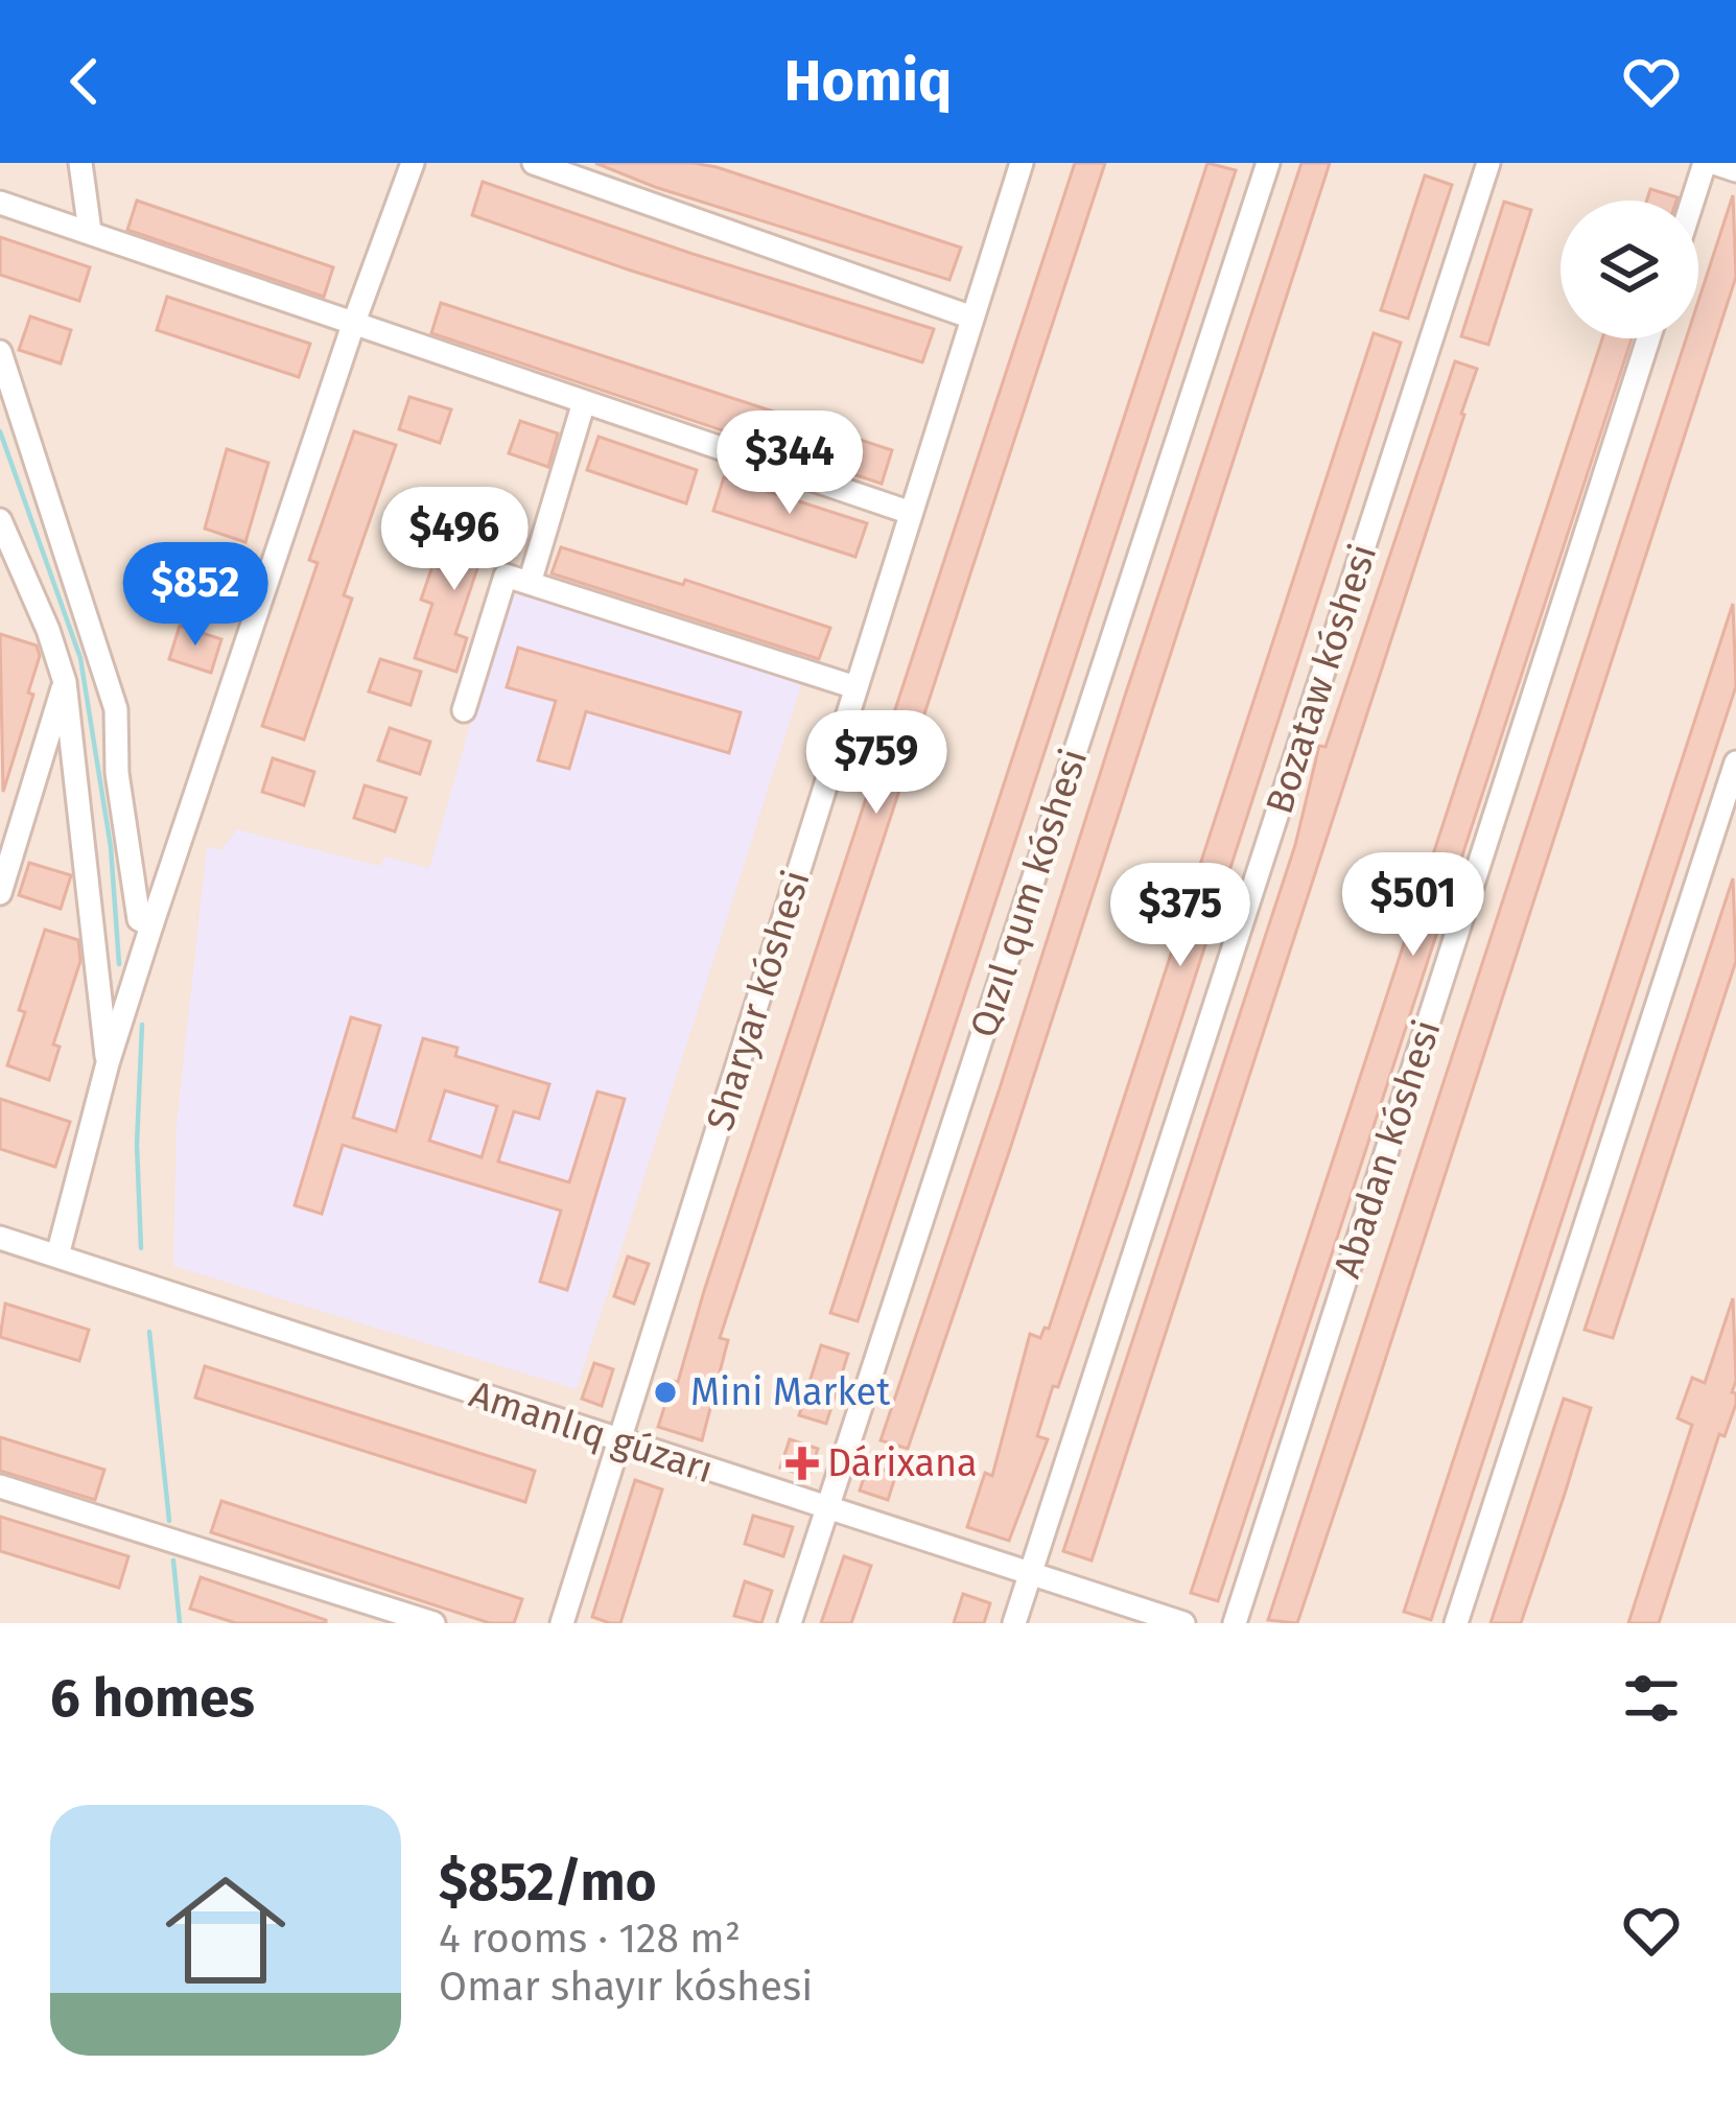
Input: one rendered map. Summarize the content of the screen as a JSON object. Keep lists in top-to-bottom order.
{
  "streets": {
    "street": [
      "Bozataw kóshesi",
      "Qızıl qum kóshesi",
      "Sharyar kóshesi",
      "Abadan kóshesi",
      "Amanlıq gúzarı"
    ]
  },
  "crossings": [
    ["Bozataw kóshesi", "Amanlıq gúzarı"],
    ["Qızıl qum kóshesi", "Amanlıq gúzarı"],
    ["Sharyar kóshesi", "Amanlıq gúzarı"]
  ],
  "places": {
    "other": ["Mini Market"],
    "health": ["Dárixana"]
  },
  "page": {
    "header": "Homiq",
    "price": [
      "$344",
      "$496",
      "$852",
      "$759",
      "$501",
      "$375"
    ],
    "heading": "6 homes",
    "list": [
      {
        "name": "$852/mo",
        "note": "4 rooms · 128 m² · Omar shayır kóshesi"
      }
    ]
  }
}
